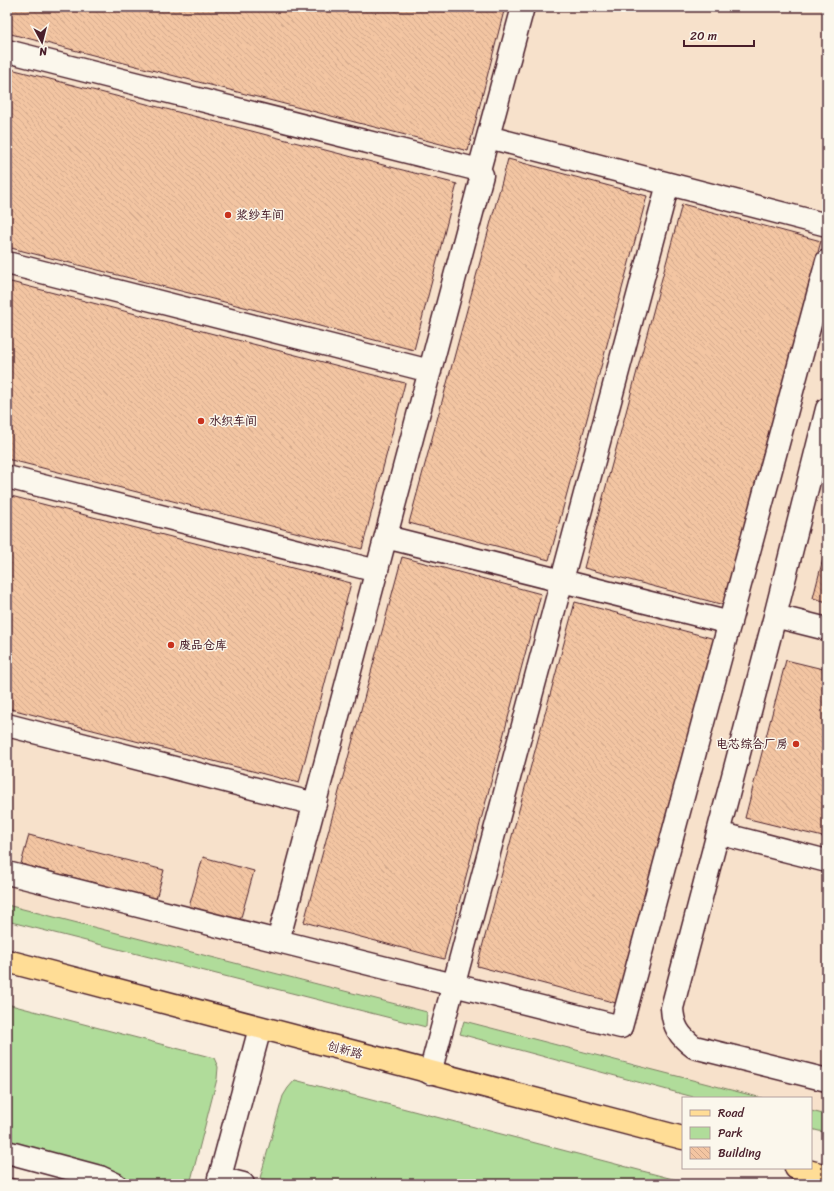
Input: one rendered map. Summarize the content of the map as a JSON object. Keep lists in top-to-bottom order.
{
  "streets": {
    "main road": ["创新路"]
  },
  "places": [
    "浆纱车间",
    "水织车间",
    "废品仓库",
    "电芯综合厂房"
  ],
  "legend": ["Road", "Park", "Building"],
  "scale_bar": "20 m",
  "north": "bottom"
}
